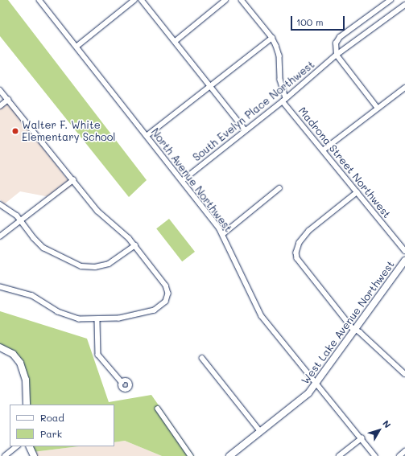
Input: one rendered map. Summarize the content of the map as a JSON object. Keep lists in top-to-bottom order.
{
  "streets": {
    "street": [
      "South Evelyn Place Northwest",
      "Madrona Street Northwest",
      "North Avenue Northwest",
      "West Lake Avenue Northwest"
    ]
  },
  "crossings": [
    ["South Evelyn Place Northwest", "Madrona Street Northwest"],
    ["South Evelyn Place Northwest", "North Avenue Northwest"],
    ["North Avenue Northwest", "West Lake Avenue Northwest"]
  ],
  "places": ["Walter F. White Elementary School"],
  "legend": ["Road", "Park"],
  "scale_bar": "100 m",
  "north": "top right"
}
